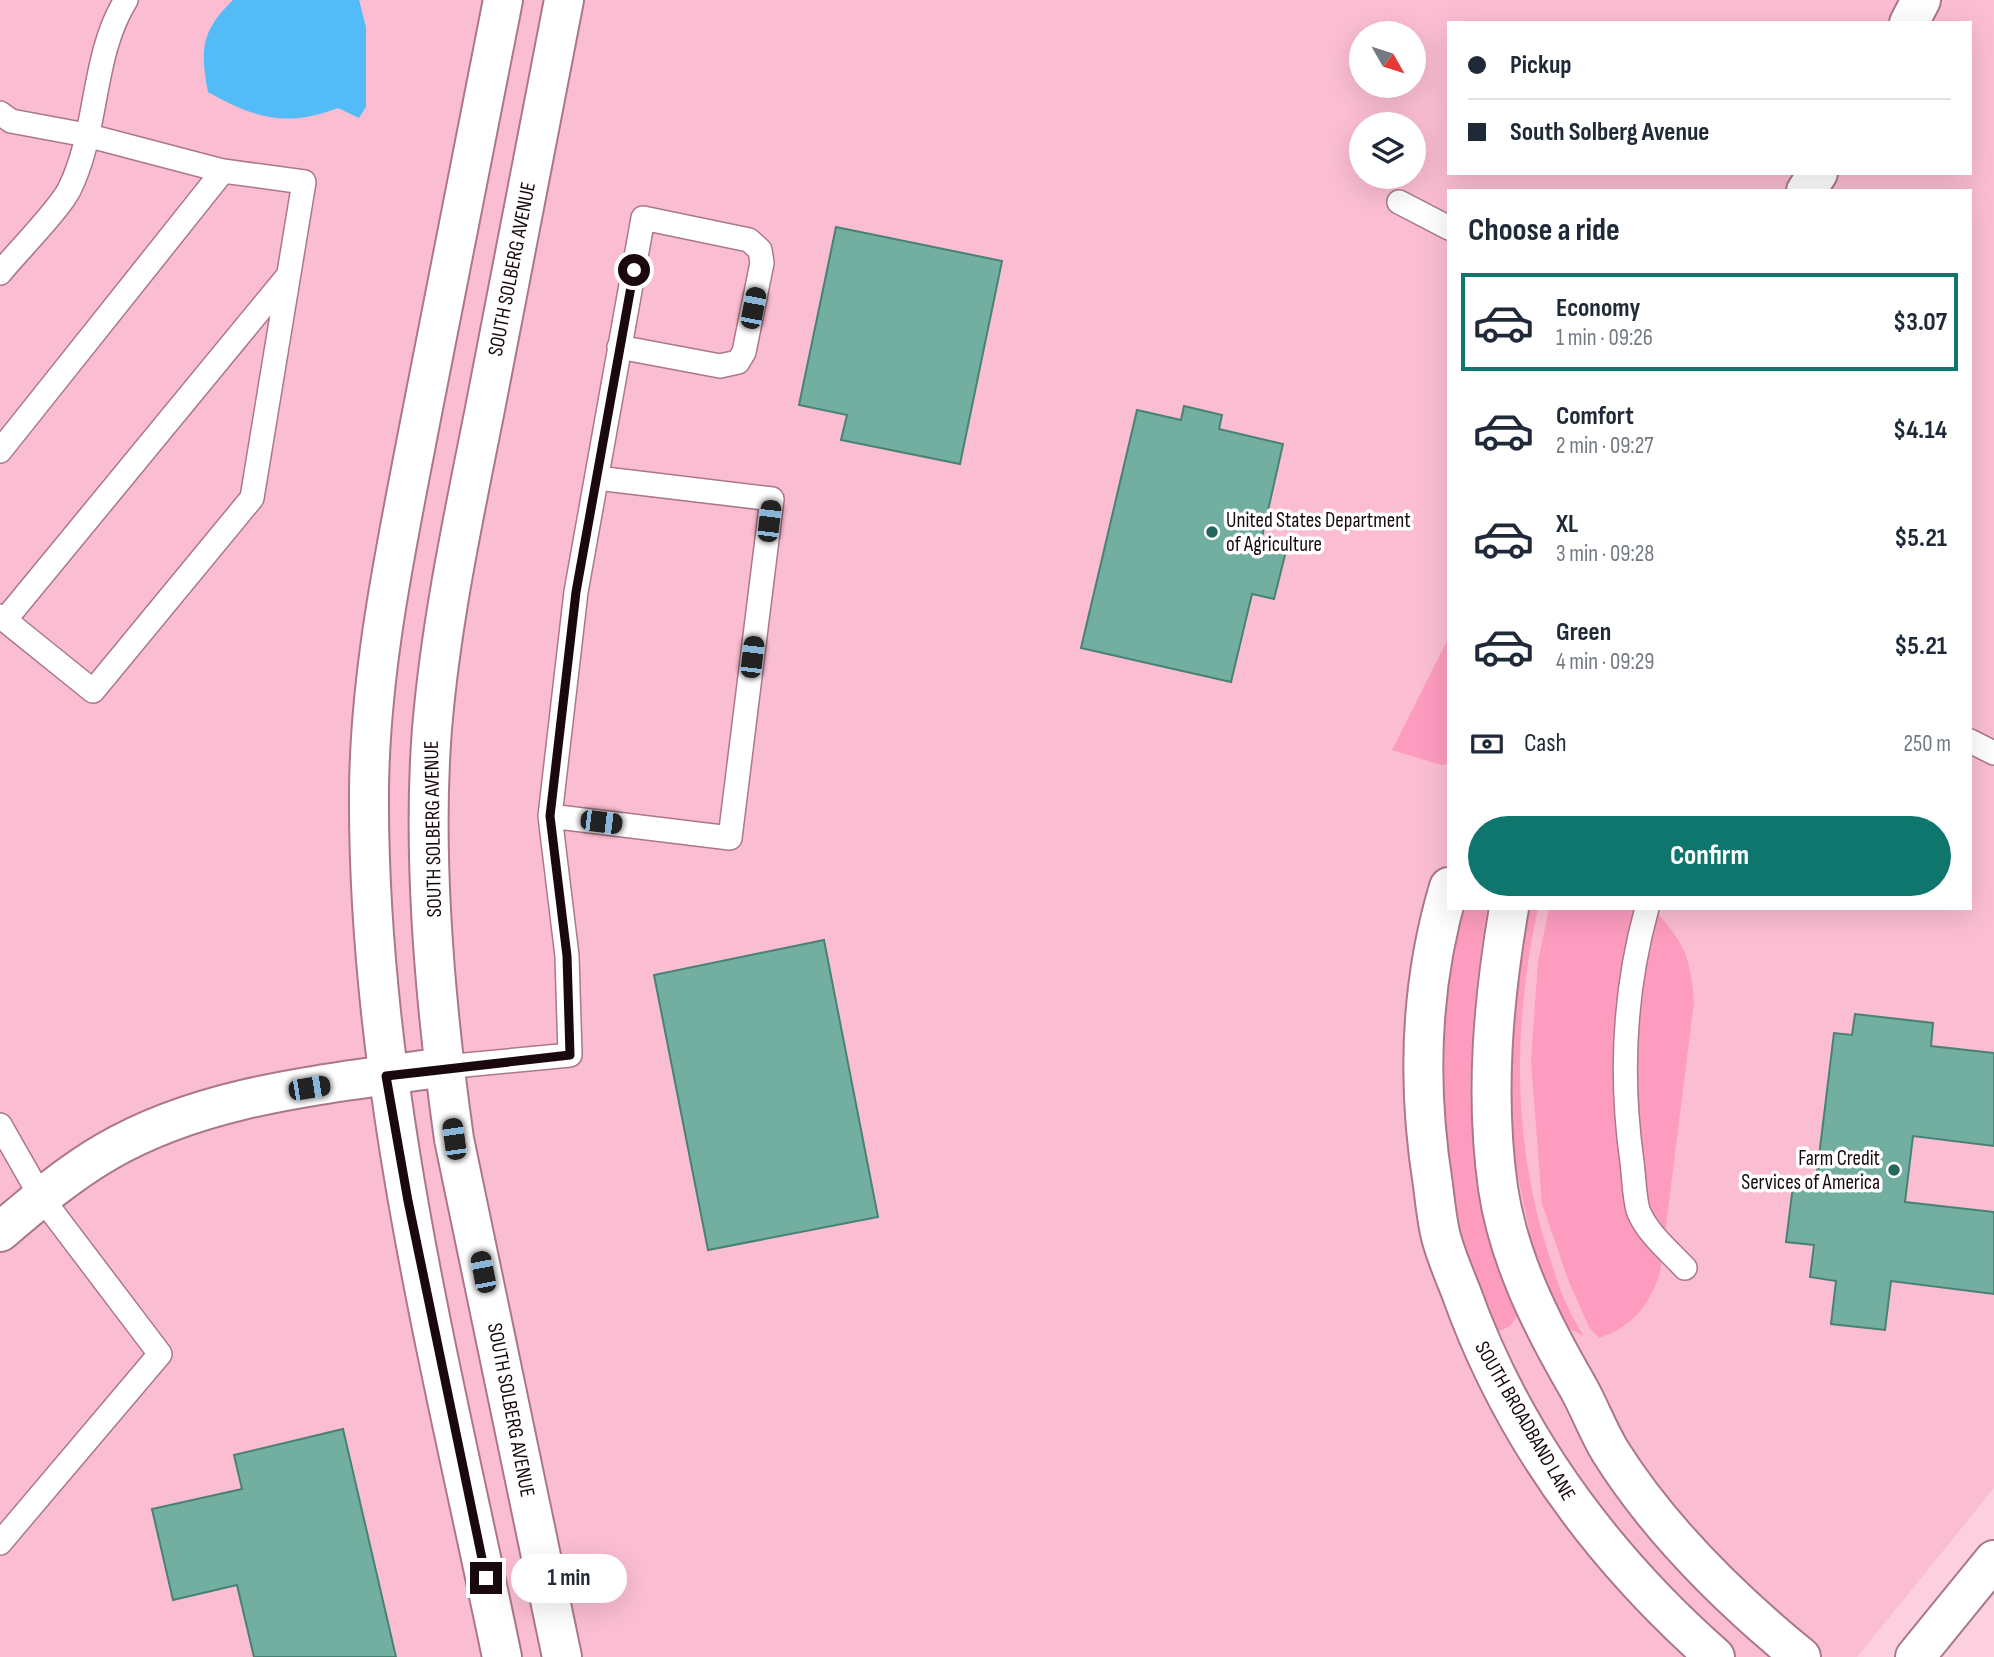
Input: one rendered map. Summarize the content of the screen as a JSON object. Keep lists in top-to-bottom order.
{
  "streets": {
    "street": ["SOUTH SOLBERG AVENUE", "SOUTH BROADBAND LANE"]
  },
  "places": ["United States Department of Agriculture", "Farm Credit Services of America"],
  "north": "bottom right",
  "page": {
    "banner": ["Pickup", "South Solberg Avenue"],
    "heading": "Choose a ride",
    "list": [
      {
        "name": "Economy",
        "note": "1 min · 09:26",
        "value": "$3.07"
      },
      {
        "name": "Comfort",
        "note": "2 min · 09:27",
        "value": "$4.14"
      },
      {
        "name": "XL",
        "note": "3 min · 09:28",
        "value": "$5.21"
      },
      {
        "name": "Green",
        "note": "4 min · 09:29",
        "value": "$5.21"
      }
    ],
    "pay": ["Cash", "250 m"],
    "buttons": "Confirm",
    "bubble": "1 min"
  }
}
